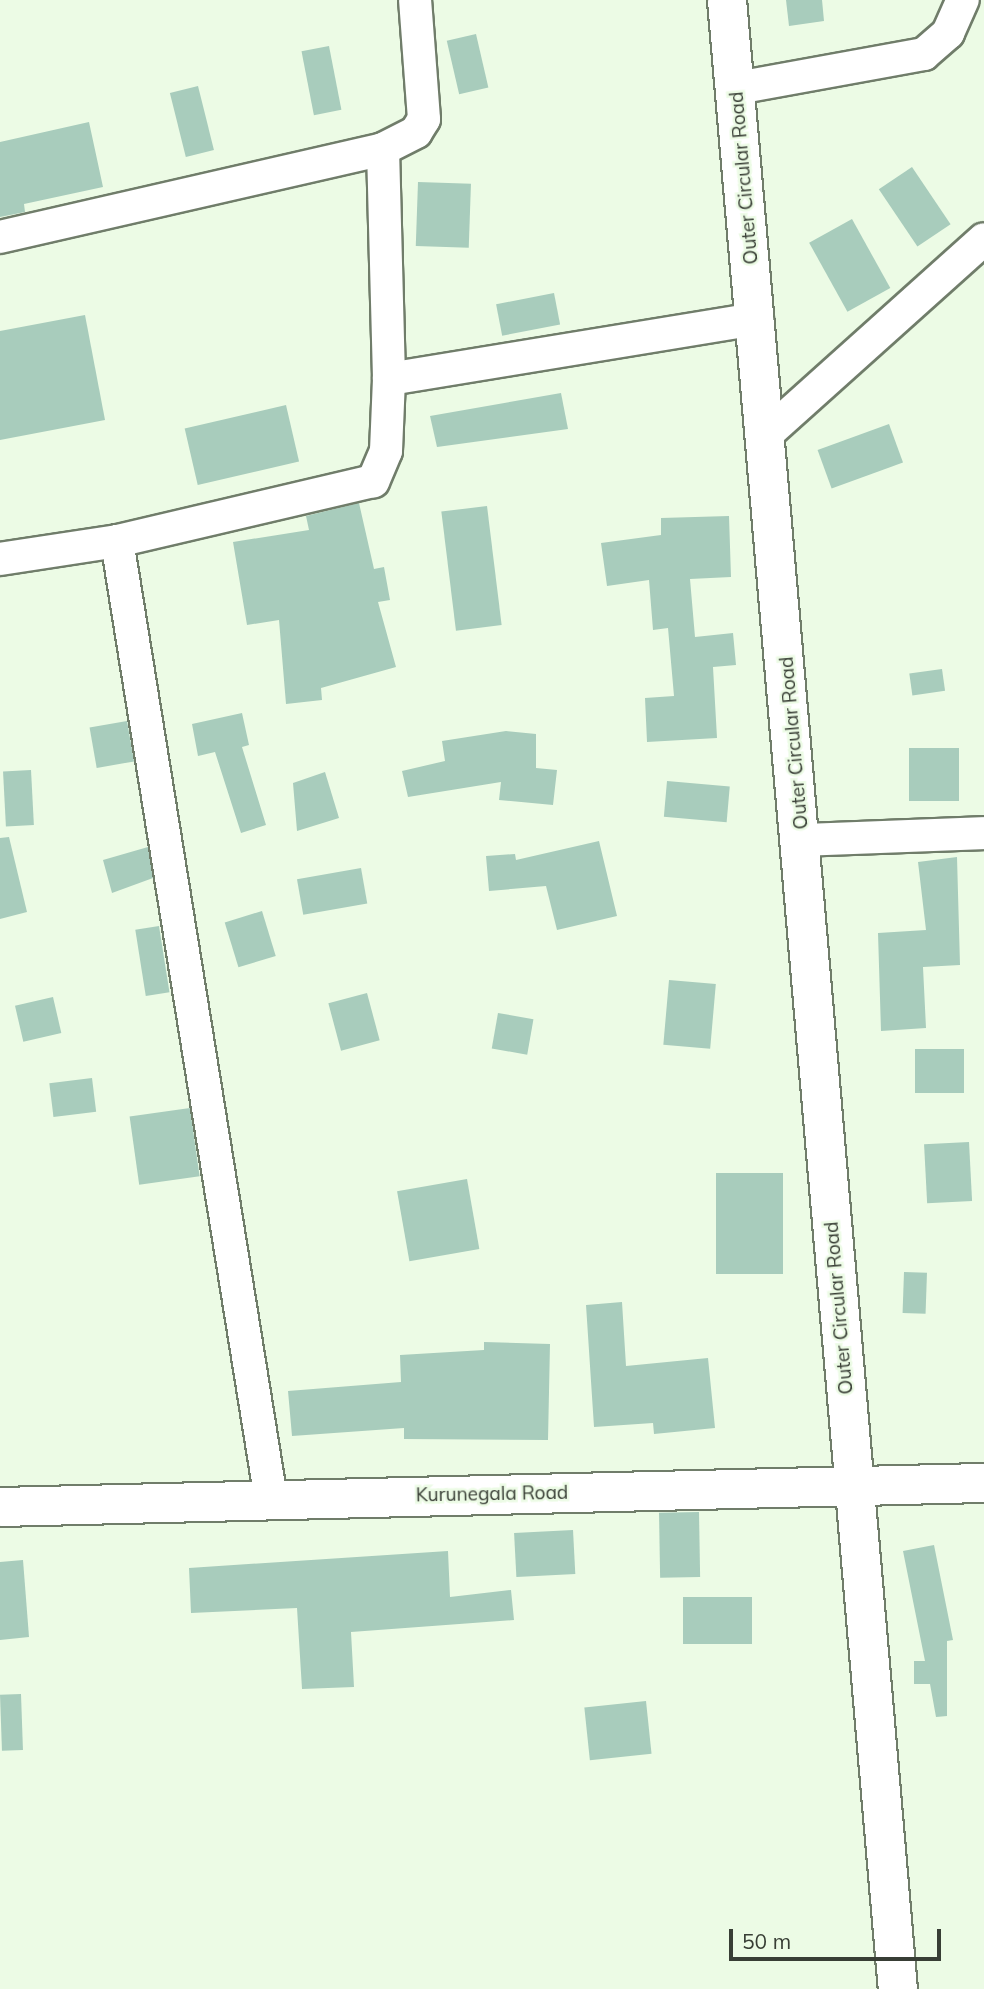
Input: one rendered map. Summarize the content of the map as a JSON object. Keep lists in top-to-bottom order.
{
  "streets": {
    "main road": ["Outer Circular Road", "Kurunegala Road"]
  },
  "crossings": [
    ["Outer Circular Road", "Kurunegala Road"]
  ],
  "scale_bar": "50 m"
}
